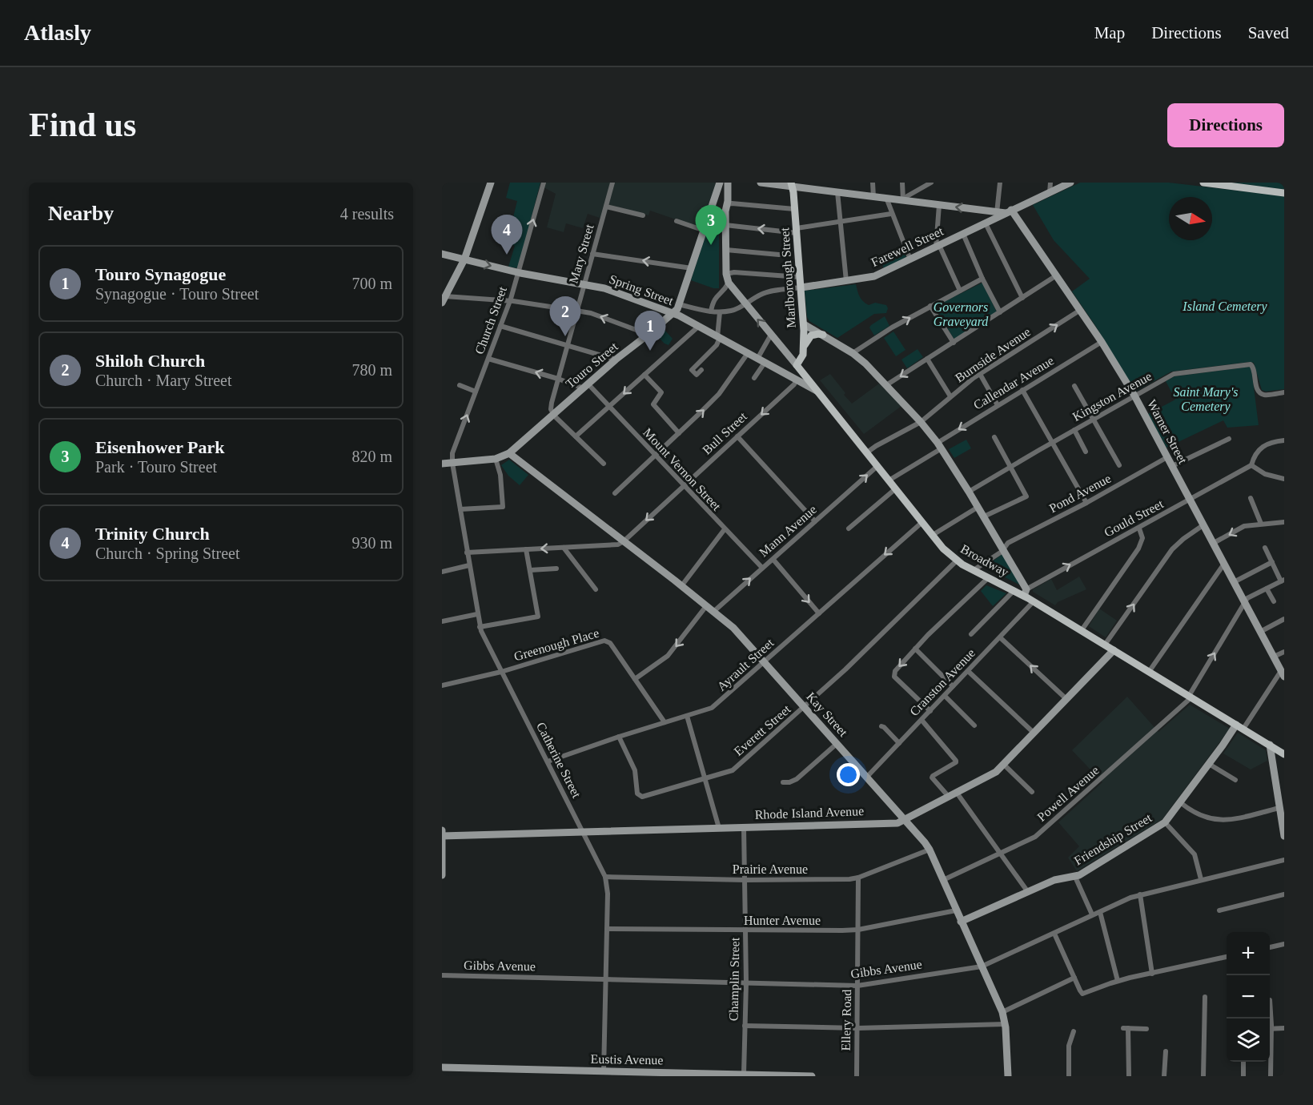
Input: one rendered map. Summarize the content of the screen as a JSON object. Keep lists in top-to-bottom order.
{
  "streets": {
    "main road": ["Marlborough Street", "Broadway"],
    "street": [
      "Farewell Street",
      "Mary Street",
      "Spring Street",
      "Church Street",
      "Burnside Avenue",
      "Touro Street",
      "Callendar Avenue",
      "Kingston Avenue",
      "Warner Street",
      "Bull Street",
      "Mount Vernon Street",
      "Pond Avenue",
      "Gould Street",
      "Mann Avenue",
      "Greenough Place",
      "Ayrault Street",
      "Cranston Avenue",
      "Kay Street",
      "Everett Street",
      "Catherine Street",
      "Powell Avenue",
      "Rhode Island Avenue",
      "Friendship Street",
      "Prairie Avenue",
      "Hunter Avenue",
      "Gibbs Avenue",
      "Champlin Street",
      "Ellery Road",
      "Eustis Avenue"
    ]
  },
  "crossings": [
    ["Farewell Street", "Marlborough Street"],
    ["Farewell Street", "Warner Street"],
    ["Farewell Street", "Broadway"],
    ["Mary Street", "Spring Street"],
    ["Mary Street", "Touro Street"],
    ["Marlborough Street", "Broadway"],
    ["Spring Street", "Church Street"],
    ["Spring Street", "Touro Street"],
    ["Spring Street", "Bull Street"],
    ["Spring Street", "Broadway"],
    ["Church Street", "Touro Street"],
    ["Church Street", "Catherine Street"],
    ["Burnside Avenue", "Warner Street"],
    ["Burnside Avenue", "Broadway"],
    ["Touro Street", "Mount Vernon Street"],
    ["Touro Street", "Kay Street"],
    ["Touro Street", "Catherine Street"],
    ["Callendar Avenue", "Warner Street"],
    ["Callendar Avenue", "Broadway"],
    ["Kingston Avenue", "Warner Street"],
    ["Warner Street", "Pond Avenue"],
    ["Warner Street", "Gould Street"],
    ["Warner Street", "Powell Avenue"],
    ["Bull Street", "Mount Vernon Street"],
    ["Bull Street", "Kay Street"],
    ["Mount Vernon Street", "Mann Avenue"],
    ["Pond Avenue", "Broadway"],
    ["Gould Street", "Broadway"],
    ["Mann Avenue", "Broadway"],
    ["Mann Avenue", "Kay Street"],
    ["Broadway", "Ayrault Street"],
    ["Broadway", "Cranston Avenue"],
    ["Broadway", "Everett Street"],
    ["Broadway", "Powell Avenue"],
    ["Broadway", "Rhode Island Avenue"],
    ["Broadway", "Friendship Street"],
    ["Greenough Place", "Ayrault Street"],
    ["Greenough Place", "Catherine Street"],
    ["Ayrault Street", "Kay Street"],
    ["Ayrault Street", "Everett Street"],
    ["Ayrault Street", "Catherine Street"],
    ["Cranston Avenue", "Kay Street"],
    ["Kay Street", "Everett Street"],
    ["Kay Street", "Powell Avenue"],
    ["Kay Street", "Rhode Island Avenue"],
    ["Kay Street", "Friendship Street"],
    ["Kay Street", "Prairie Avenue"],
    ["Kay Street", "Hunter Avenue"],
    ["Kay Street", "Gibbs Avenue"],
    ["Catherine Street", "Rhode Island Avenue"],
    ["Catherine Street", "Prairie Avenue"],
    ["Catherine Street", "Hunter Avenue"],
    ["Catherine Street", "Gibbs Avenue"],
    ["Catherine Street", "Eustis Avenue"],
    ["Rhode Island Avenue", "Champlin Street"],
    ["Prairie Avenue", "Champlin Street"],
    ["Prairie Avenue", "Ellery Road"],
    ["Hunter Avenue", "Champlin Street"],
    ["Hunter Avenue", "Ellery Road"],
    ["Gibbs Avenue", "Champlin Street"],
    ["Gibbs Avenue", "Ellery Road"],
    ["Champlin Street", "Eustis Avenue"]
  ],
  "one_way": ["Church Street", "Gould Street"],
  "parks": ["Island Cemetery", "Governors Graveyard", "Saint Mary's Cemetery"],
  "north": "right",
  "page": {
    "header": "Atlasly",
    "nav": ["Map", "Directions", "Saved"],
    "buttons": "Directions",
    "title": "Find us",
    "heading": ["Nearby", "4 results"],
    "pins": [
      "3",
      "4",
      "2",
      "1"
    ],
    "list": [
      {
        "mark": "1",
        "name": "Touro Synagogue",
        "note": "Synagogue · Touro Street",
        "value": "700 m"
      },
      {
        "mark": "2",
        "name": "Shiloh Church",
        "note": "Church · Mary Street",
        "value": "780 m"
      },
      {
        "mark": "3",
        "name": "Eisenhower Park",
        "note": "Park · Touro Street",
        "value": "820 m"
      },
      {
        "mark": "4",
        "name": "Trinity Church",
        "note": "Church · Spring Street",
        "value": "930 m"
      }
    ],
    "map_buttons": ["+", "−"]
  }
}
